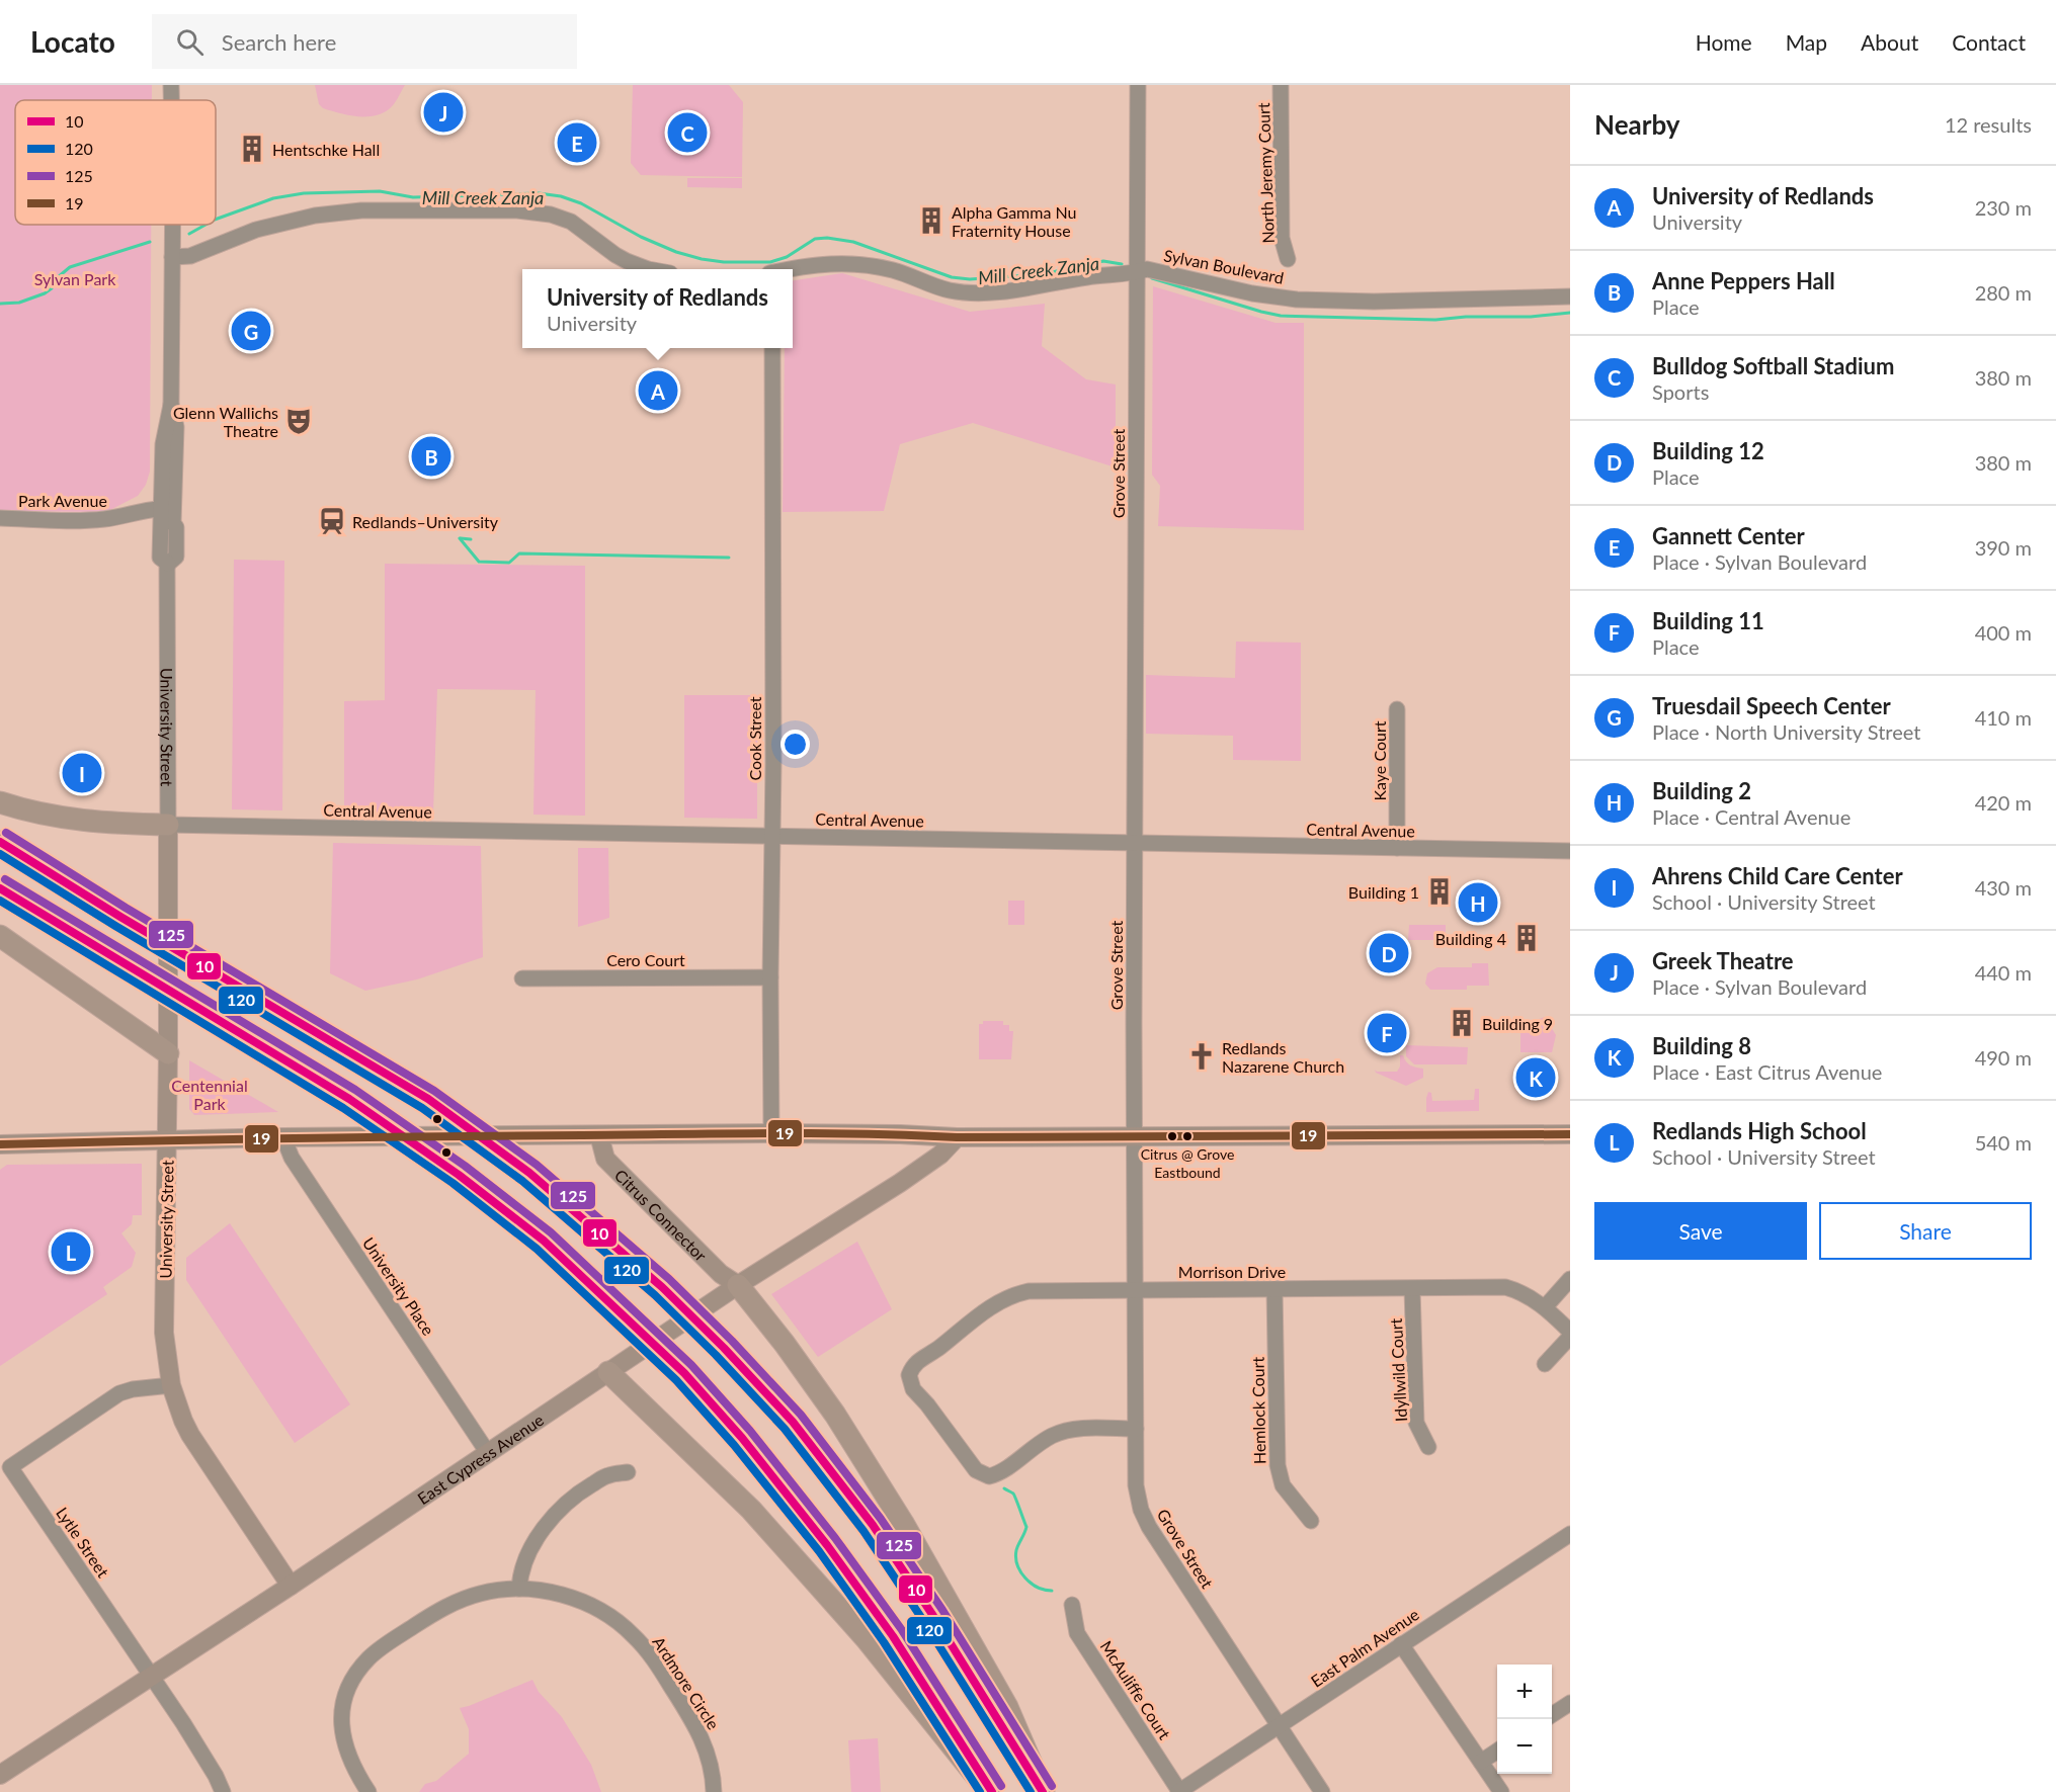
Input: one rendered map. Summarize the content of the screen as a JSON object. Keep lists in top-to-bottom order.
{
  "streets": {
    "main road": ["University Street", "Citrus Connector", "East Cypress Avenue"],
    "street": [
      "North Jeremy Court",
      "Sylvan Boulevard",
      "Grove Street",
      "Park Avenue",
      "Cook Street",
      "Kaye Court",
      "Central Avenue",
      "Cero Court",
      "Morrison Drive",
      "University Place",
      "Idyllwild Court",
      "Hemlock Court",
      "Lytle Street",
      "East Palm Avenue",
      "Ardmore Circle",
      "McAuliffe Court"
    ]
  },
  "crossings": [
    ["Sylvan Boulevard", "Grove Street"],
    ["Grove Street", "Central Avenue"],
    ["Grove Street", "Morrison Drive"],
    ["Grove Street", "East Palm Avenue"],
    ["Park Avenue", "University Street"],
    ["University Street", "Central Avenue"],
    ["University Street", "East Cypress Avenue"],
    ["University Street", "Lytle Street"],
    ["Cook Street", "Central Avenue"],
    ["Cook Street", "Cero Court"],
    ["Kaye Court", "Central Avenue"],
    ["Citrus Connector", "East Cypress Avenue"],
    ["Morrison Drive", "Idyllwild Court"],
    ["Morrison Drive", "Hemlock Court"],
    ["University Place", "East Cypress Avenue"],
    ["East Cypress Avenue", "Lytle Street"],
    ["East Palm Avenue", "McAuliffe Court"]
  ],
  "water": ["Mill Creek Zanja"],
  "parks": ["Sylvan Park", "Centennial Park"],
  "places": {
    "building": [
      "Hentschke Hall",
      "Alpha Gamma Nu Fraternity House",
      "Building 1",
      "Building 4",
      "Building 9"
    ],
    "theatre": ["Glenn Wallichs Theatre"],
    "station": ["Redlands–University"],
    "church": ["Redlands Nazarene Church"],
    "other": ["Citrus @ Grove Eastbound"]
  },
  "lines": [
    "transit line 125",
    "transit line 10",
    "transit line 120",
    "transit line 19"
  ],
  "legend": [
    "10",
    "120",
    "125",
    "19"
  ],
  "page": {
    "header": "Locato",
    "search": "Search here",
    "nav": [
      "Home",
      "Map",
      "About",
      "Contact"
    ],
    "heading": ["Nearby", "12 results"],
    "pins": [
      "J",
      "C",
      "E",
      "G",
      "A",
      "B",
      "I",
      "H",
      "D",
      "F",
      "K",
      "L"
    ],
    "list": [
      {
        "mark": "A",
        "name": "University of Redlands",
        "note": "University",
        "value": "230 m"
      },
      {
        "mark": "B",
        "name": "Anne Peppers Hall",
        "note": "Place",
        "value": "280 m"
      },
      {
        "mark": "C",
        "name": "Bulldog Softball Stadium",
        "note": "Sports",
        "value": "380 m"
      },
      {
        "mark": "D",
        "name": "Building 12",
        "note": "Place",
        "value": "380 m"
      },
      {
        "mark": "E",
        "name": "Gannett Center",
        "note": "Place · Sylvan Boulevard",
        "value": "390 m"
      },
      {
        "mark": "F",
        "name": "Building 11",
        "note": "Place",
        "value": "400 m"
      },
      {
        "mark": "G",
        "name": "Truesdail Speech Center",
        "note": "Place · North University Street",
        "value": "410 m"
      },
      {
        "mark": "H",
        "name": "Building 2",
        "note": "Place · Central Avenue",
        "value": "420 m"
      },
      {
        "mark": "I",
        "name": "Ahrens Child Care Center",
        "note": "School · University Street",
        "value": "430 m"
      },
      {
        "mark": "J",
        "name": "Greek Theatre",
        "note": "Place · Sylvan Boulevard",
        "value": "440 m"
      },
      {
        "mark": "K",
        "name": "Building 8",
        "note": "Place · East Citrus Avenue",
        "value": "490 m"
      },
      {
        "mark": "L",
        "name": "Redlands High School",
        "note": "School · University Street",
        "value": "540 m"
      }
    ],
    "popup": ["University of Redlands", "University"],
    "buttons": ["Save", "Share"],
    "map_buttons": ["+", "−"]
  }
}
